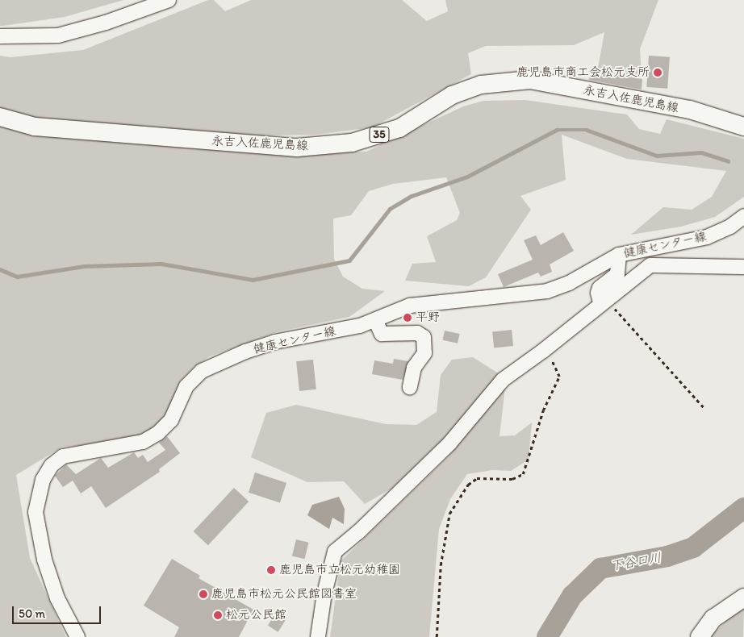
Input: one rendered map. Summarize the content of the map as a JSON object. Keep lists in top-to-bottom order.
{
  "streets": {
    "main road": ["永吉入佐鹿児島線", "35"],
    "street": ["健康センター線"]
  },
  "water": ["下谷口川"],
  "places": [
    "鹿児島市商工会松元支所",
    "平野",
    "鹿児島市立松元幼稚園",
    "鹿児島市松元公民館図書室",
    "松元公民館"
  ],
  "scale_bar": "50 m"
}
